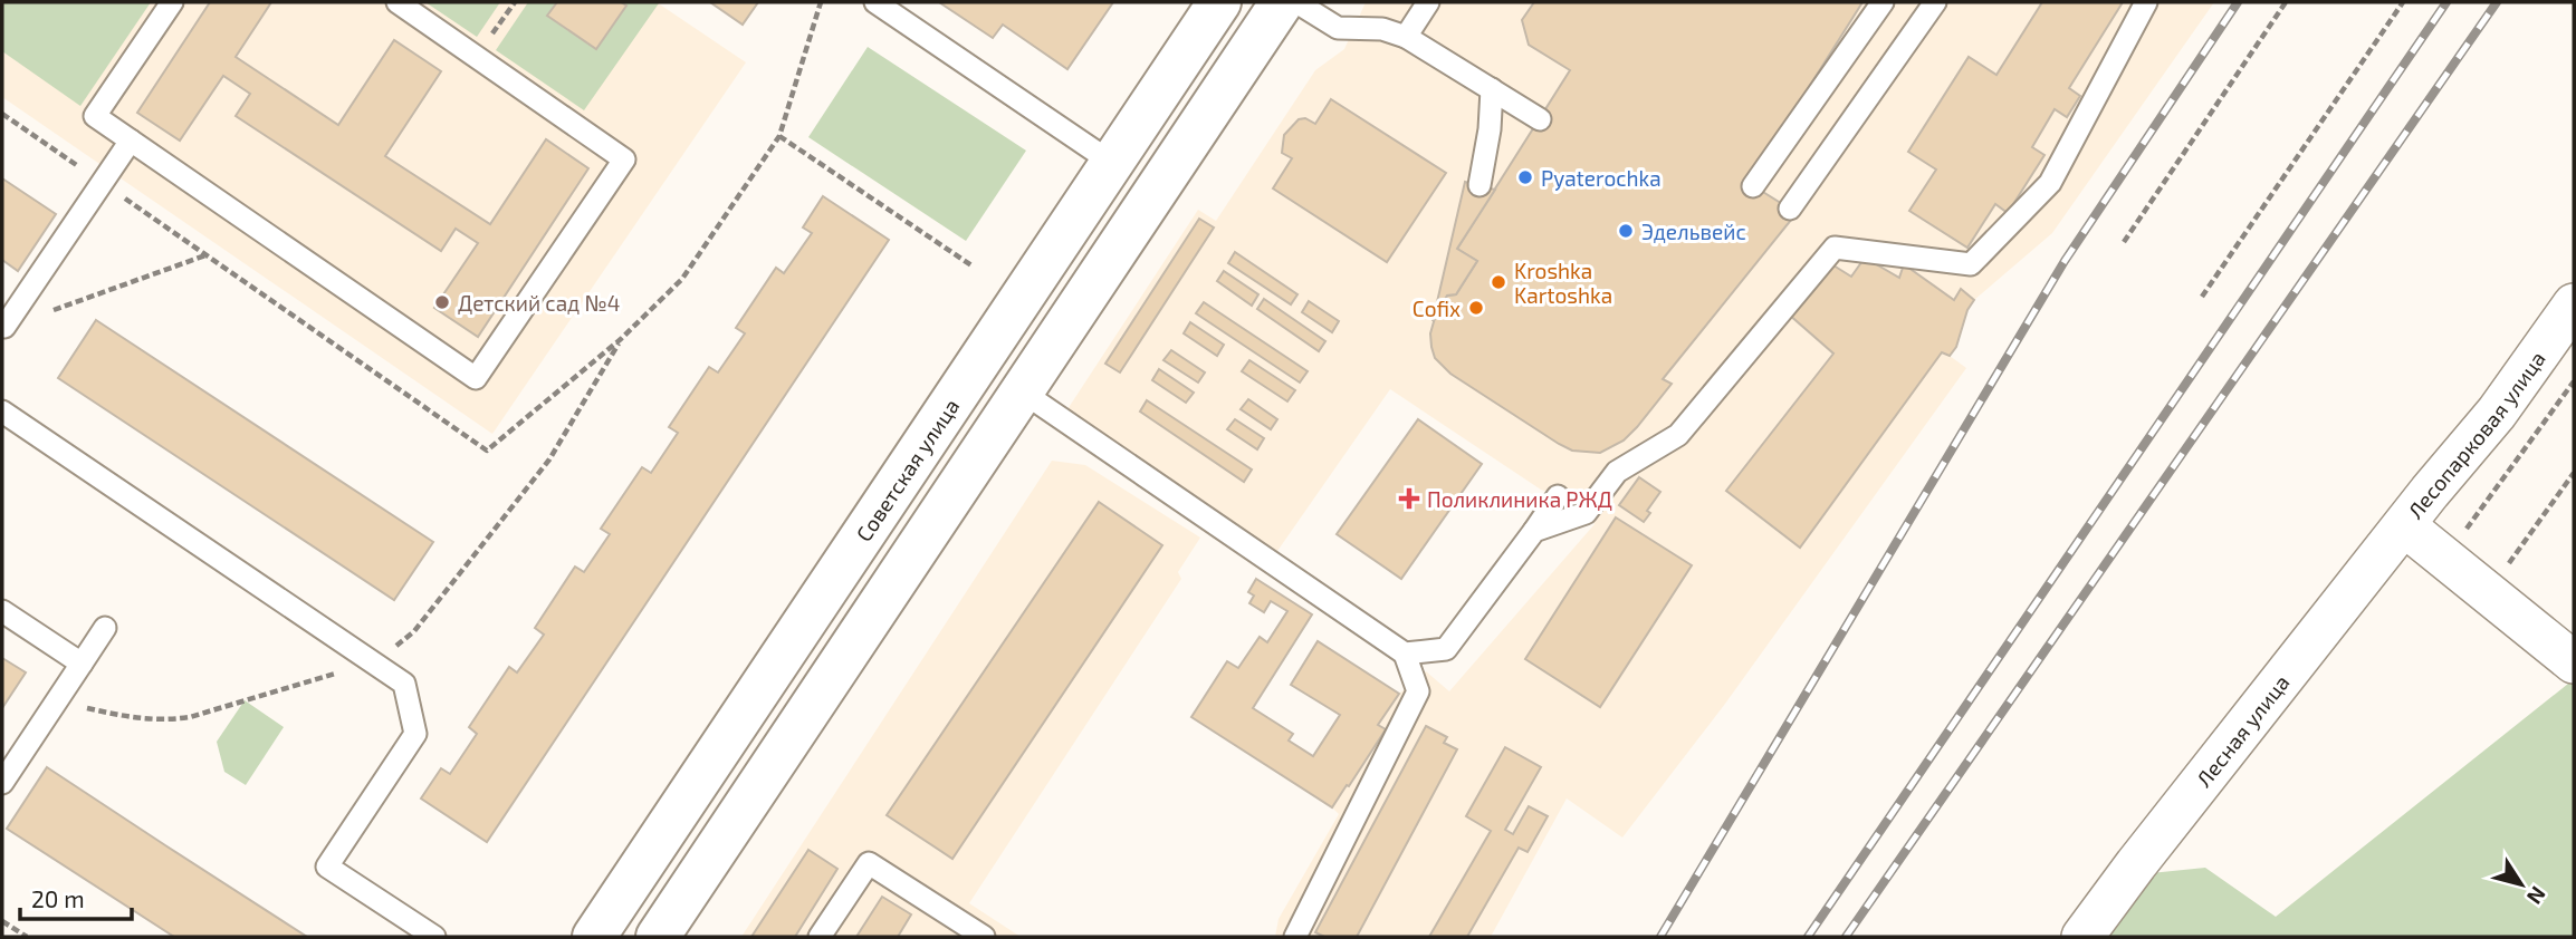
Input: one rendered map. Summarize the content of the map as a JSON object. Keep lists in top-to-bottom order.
{
  "streets": {
    "main road": ["Советская улица"],
    "street": ["Лесопарковая улица", "Лесная улица"]
  },
  "crossings": [
    ["Лесопарковая улица", "Лесная улица"]
  ],
  "places": {
    "other": [
      "Pyaterochka",
      "Эдельвейс",
      "Kroshka Kartoshka",
      "Детский сад №4",
      "Cofix"
    ],
    "health": ["Поликлиника РЖД"]
  },
  "scale_bar": "20 m",
  "north": "bottom right"
}
